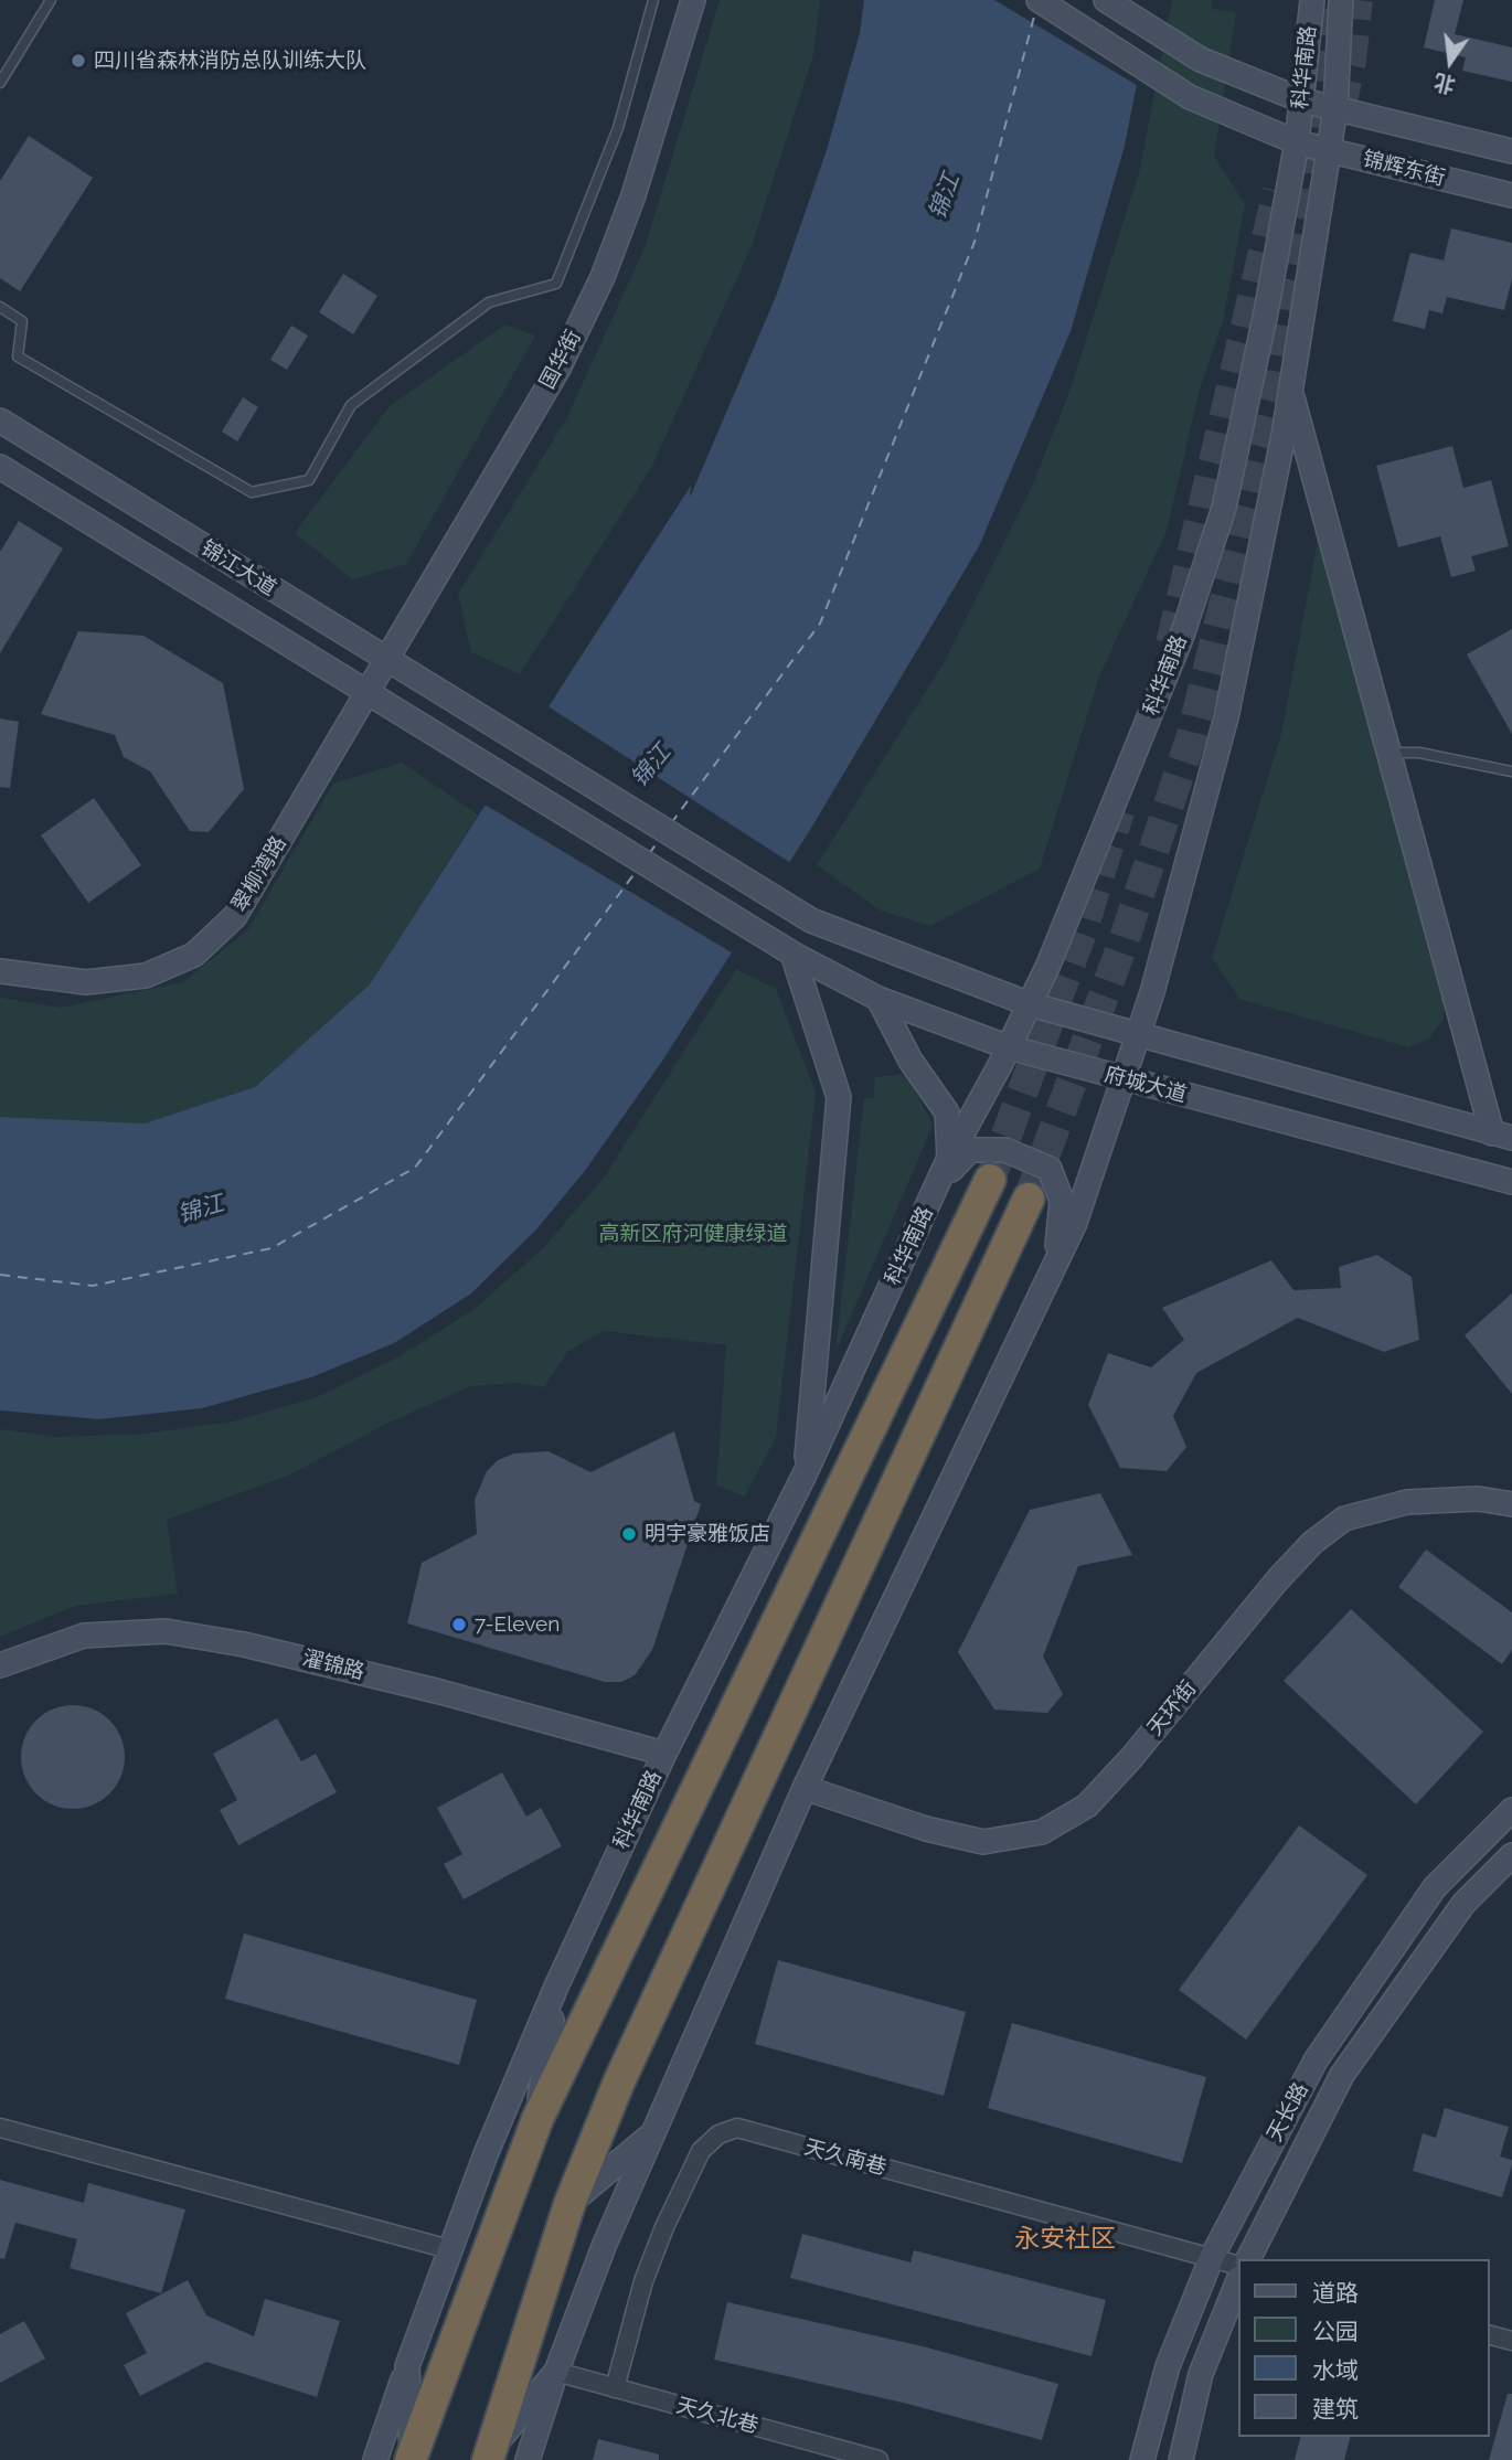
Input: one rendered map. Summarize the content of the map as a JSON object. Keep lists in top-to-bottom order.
{
  "streets": {
    "highway": ["科华南路"],
    "main road": [
      "锦辉东街",
      "国华街",
      "锦江大道",
      "翠柳湾路",
      "府城大道",
      "濯锦路",
      "天环街",
      "天长路"
    ],
    "street": ["天久南巷", "天久北巷"]
  },
  "crossings": [
    ["科华南路", "锦辉东街"],
    ["科华南路", "锦江大道"],
    ["科华南路", "府城大道"],
    ["科华南路", "濯锦路"],
    ["科华南路", "天环街"],
    ["科华南路", "天久北巷"],
    ["国华街", "锦江大道"],
    ["国华街", "翠柳湾路"],
    ["锦江大道", "翠柳湾路"],
    ["锦江大道", "府城大道"],
    ["天长路", "天久南巷"],
    ["天久南巷", "天久北巷"]
  ],
  "districts": ["永安社区"],
  "water": ["锦江"],
  "parks": ["高新区府河健康绿道"],
  "places": ["四川省森林消防总队训练大队", "明宇豪雅饭店", "7-Eleven"],
  "legend": [
    "道路",
    "公园",
    "水域",
    "建筑"
  ],
  "north": "bottom"
}
